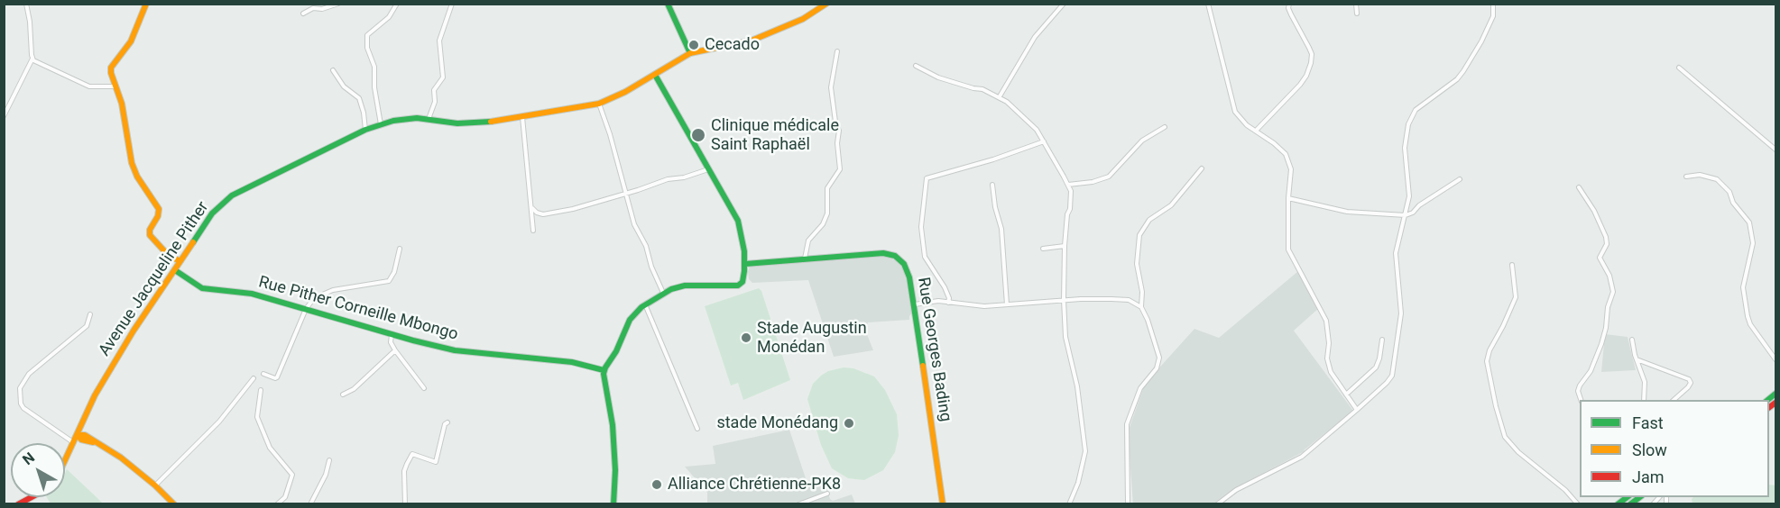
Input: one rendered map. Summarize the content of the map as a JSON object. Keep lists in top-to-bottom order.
{
  "streets": {
    "main road": ["Avenue Jacqueline Pither", "Rue Pither Corneille Mbongo", "Rue Georges Bading"]
  },
  "crossings": [
    ["Avenue Jacqueline Pither", "Rue Pither Corneille Mbongo"]
  ],
  "places": [
    "Cecado",
    "Clinique médicale Saint Raphaël",
    "Stade Augustin Monédan",
    "stade Monédang",
    "Alliance Chrétienne-PK8"
  ],
  "legend": ["Fast", "Slow", "Jam"],
  "north": "top left"
}
